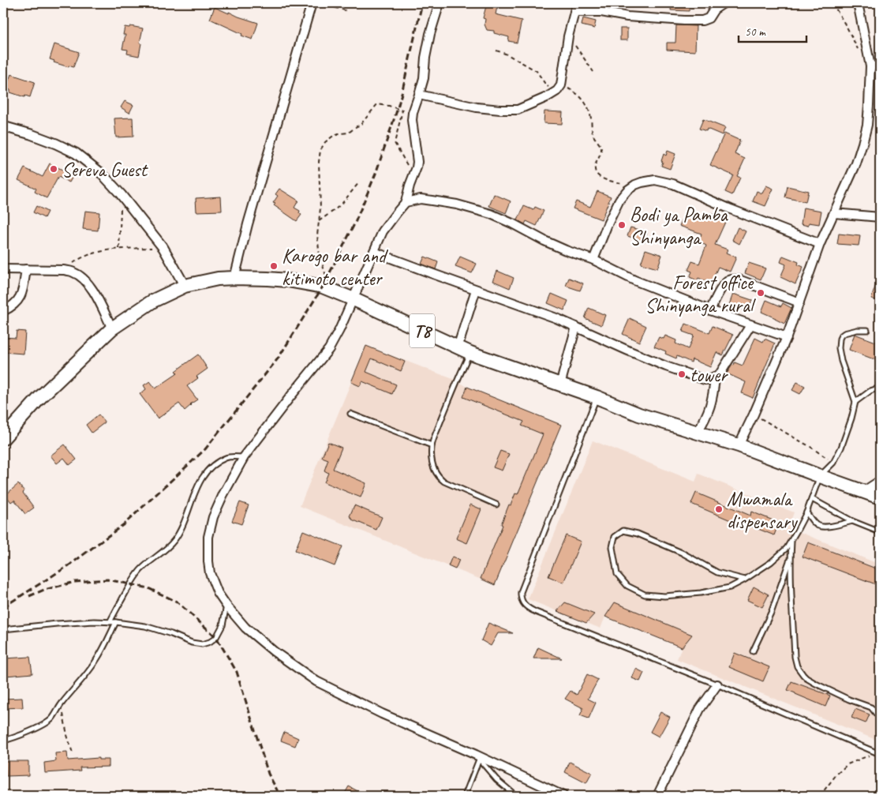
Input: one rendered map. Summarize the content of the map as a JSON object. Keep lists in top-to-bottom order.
{
  "streets": {
    "highway": ["T8"]
  },
  "places": [
    "Sereva Guest",
    "Bodi ya Pamba Shinyanga",
    "Karogo bar and kitimoto center",
    "Forest office Shinyanga rural",
    "tower",
    "Mwamala dispensary"
  ],
  "scale_bar": "50 m"
}
